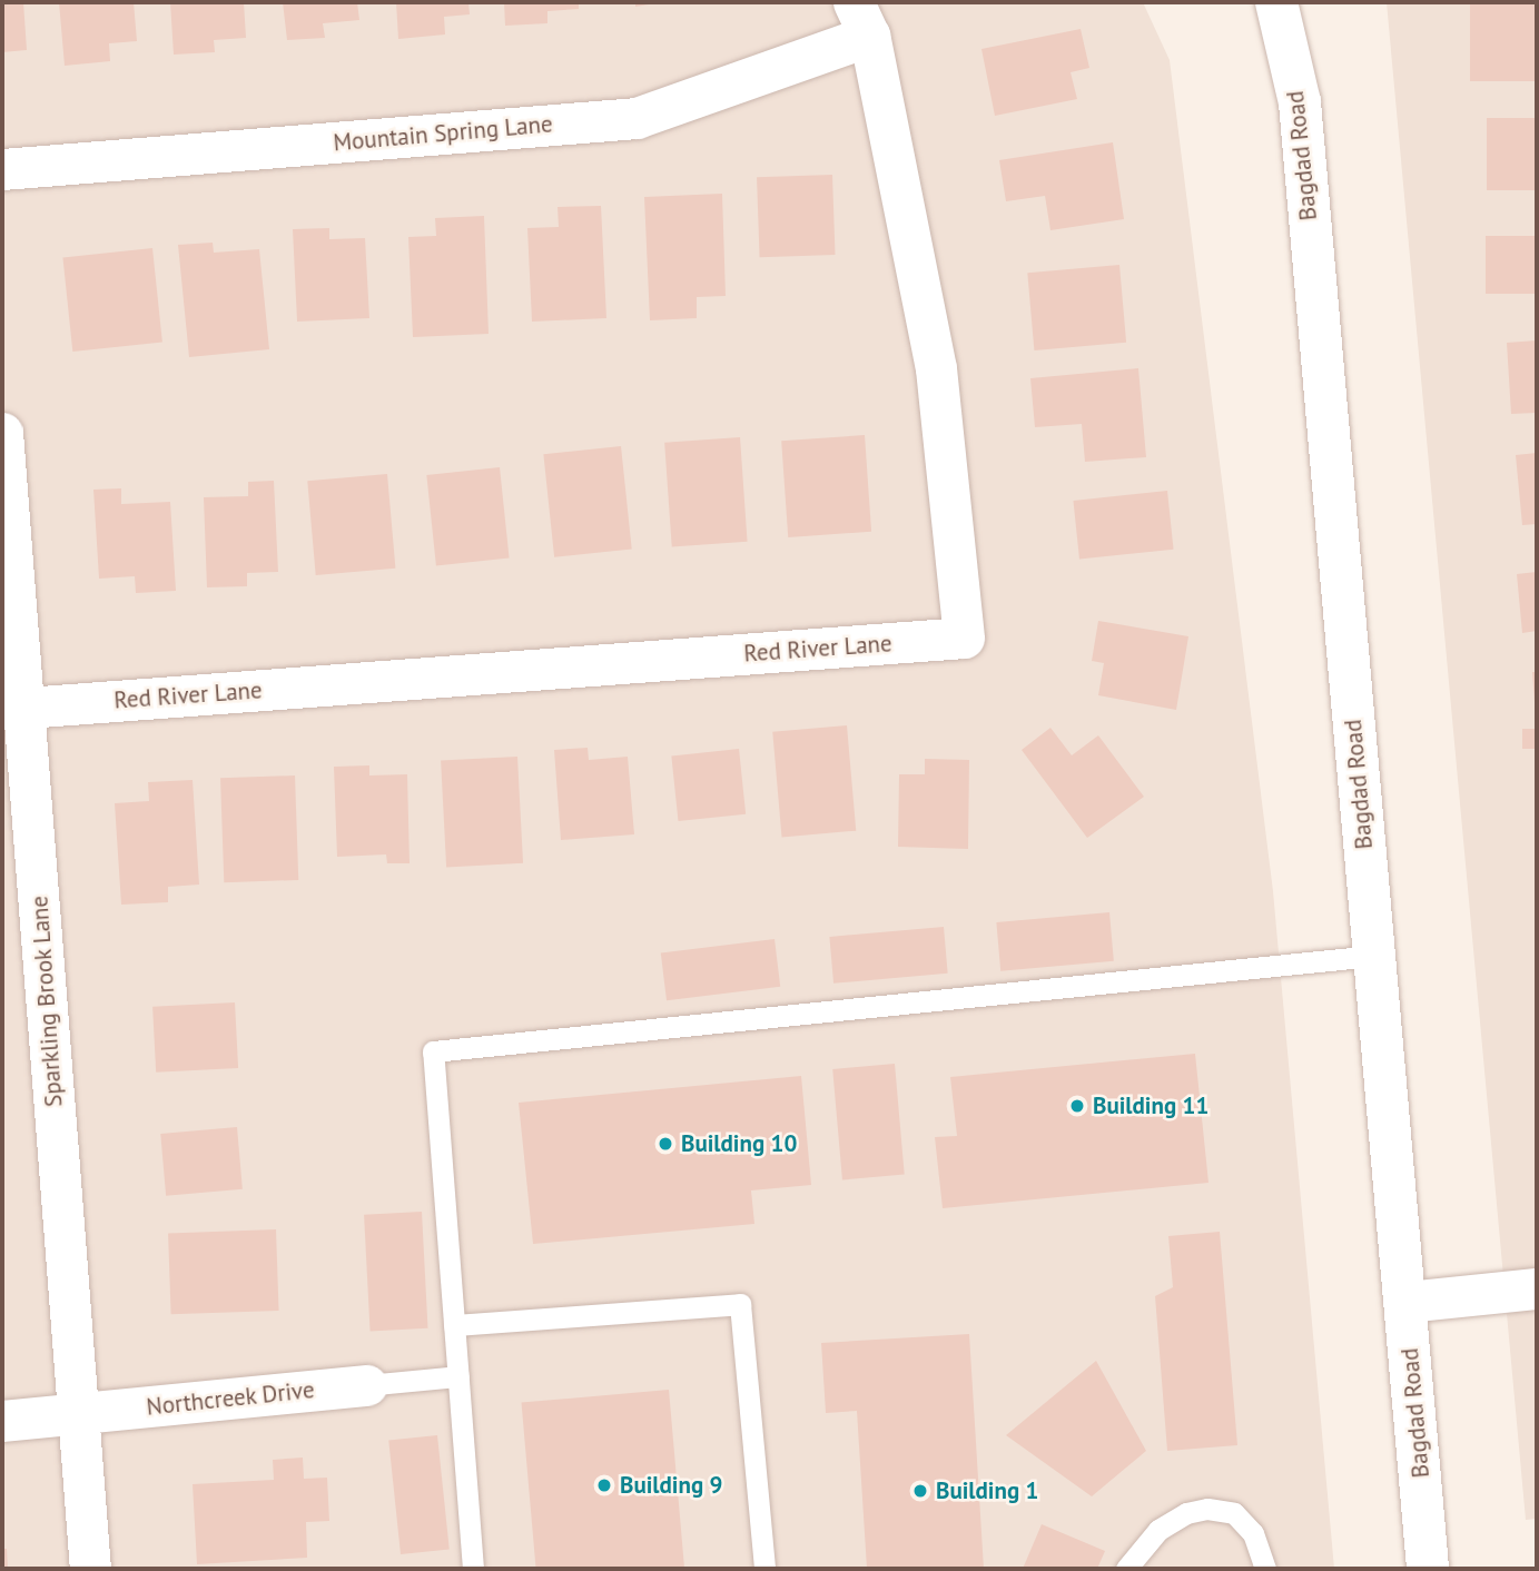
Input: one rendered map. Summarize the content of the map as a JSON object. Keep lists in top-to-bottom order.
{
  "streets": {
    "street": [
      "Mountain Spring Lane",
      "Bagdad Road",
      "Red River Lane",
      "Sparkling Brook Lane",
      "Northcreek Drive"
    ]
  },
  "crossings": [
    ["Mountain Spring Lane", "Red River Lane"],
    ["Red River Lane", "Sparkling Brook Lane"],
    ["Sparkling Brook Lane", "Northcreek Drive"]
  ],
  "places": [
    "Building 11",
    "Building 10",
    "Building 9",
    "Building 1"
  ]
}
